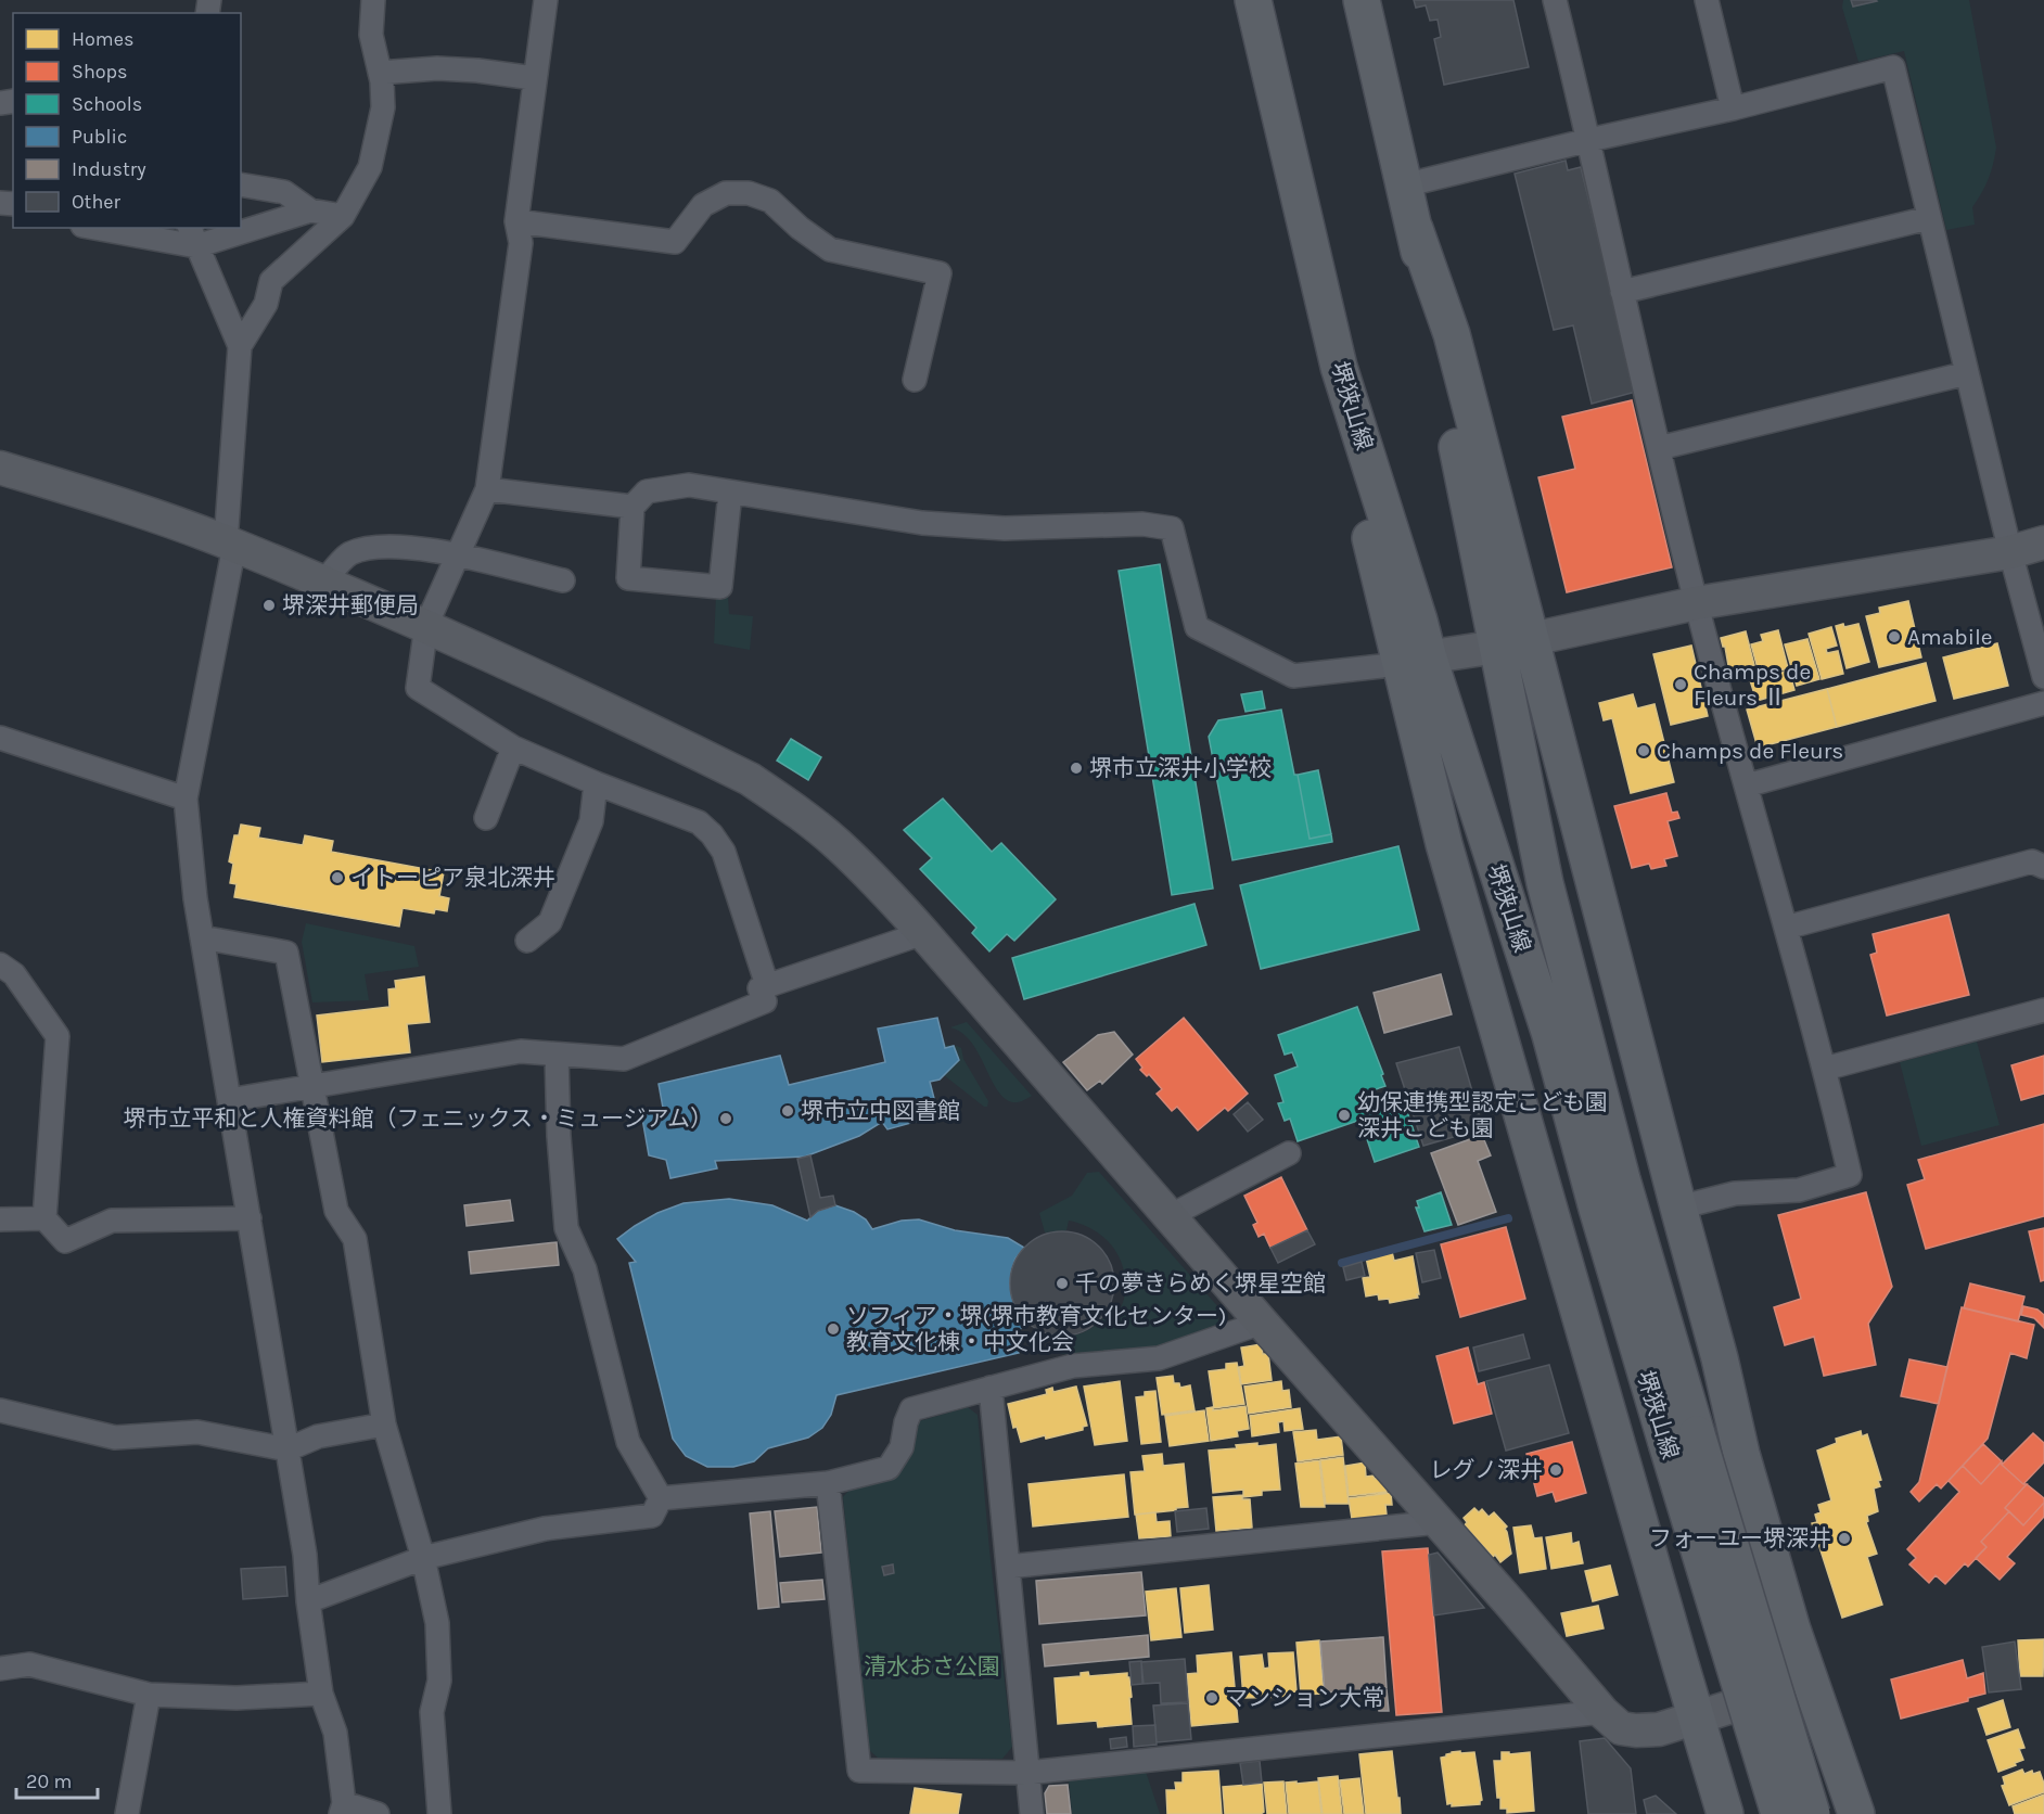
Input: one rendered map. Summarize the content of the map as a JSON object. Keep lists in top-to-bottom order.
{
  "streets": {
    "main road": ["堺狭山線"]
  },
  "parks": ["清水おさ公園"],
  "places": [
    "堺深井郵便局",
    "Amabile",
    "Champs de Fleurs Ⅱ",
    "Champs de Fleurs",
    "堺市立深井小学校",
    "イトーピア泉北深井",
    "堺市立中図書館",
    "幼保連携型認定こども園 深井こども園",
    "堺市立平和と人権資料館（フェニックス・ミュージアム）",
    "千の夢きらめく堺星空館",
    "ソフィア・堺(堺市教育文化センター) 教育文化棟・中文化会",
    "レグノ深井",
    "フォーユー堺深井",
    "マンション大常"
  ],
  "legend": [
    "Homes",
    "Shops",
    "Schools",
    "Public",
    "Industry",
    "Other"
  ],
  "scale_bar": "20 m"
}
